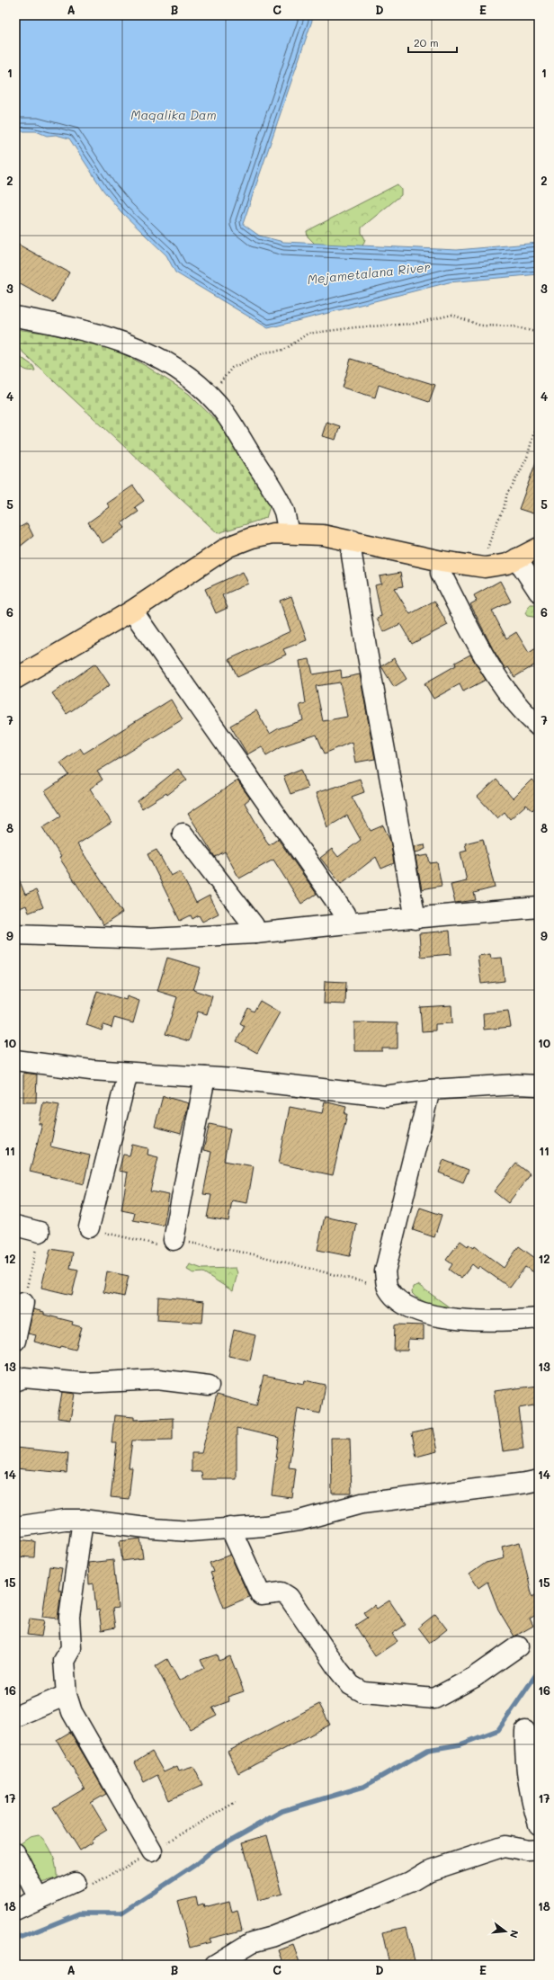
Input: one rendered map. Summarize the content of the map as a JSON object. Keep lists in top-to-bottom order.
{
  "water": ["Maqalika Dam", "Mejametalana River"],
  "scale_bar": "20 m",
  "north": "right",
  "grid": {
    "columns": [
      "A",
      "B",
      "C",
      "D",
      "E"
    ],
    "rows": [
      "1",
      "2",
      "3",
      "4",
      "5",
      "6",
      "7",
      "8",
      "9",
      "10",
      "11",
      "12",
      "13",
      "14",
      "15",
      "16",
      "17",
      "18"
    ]
  }
}
